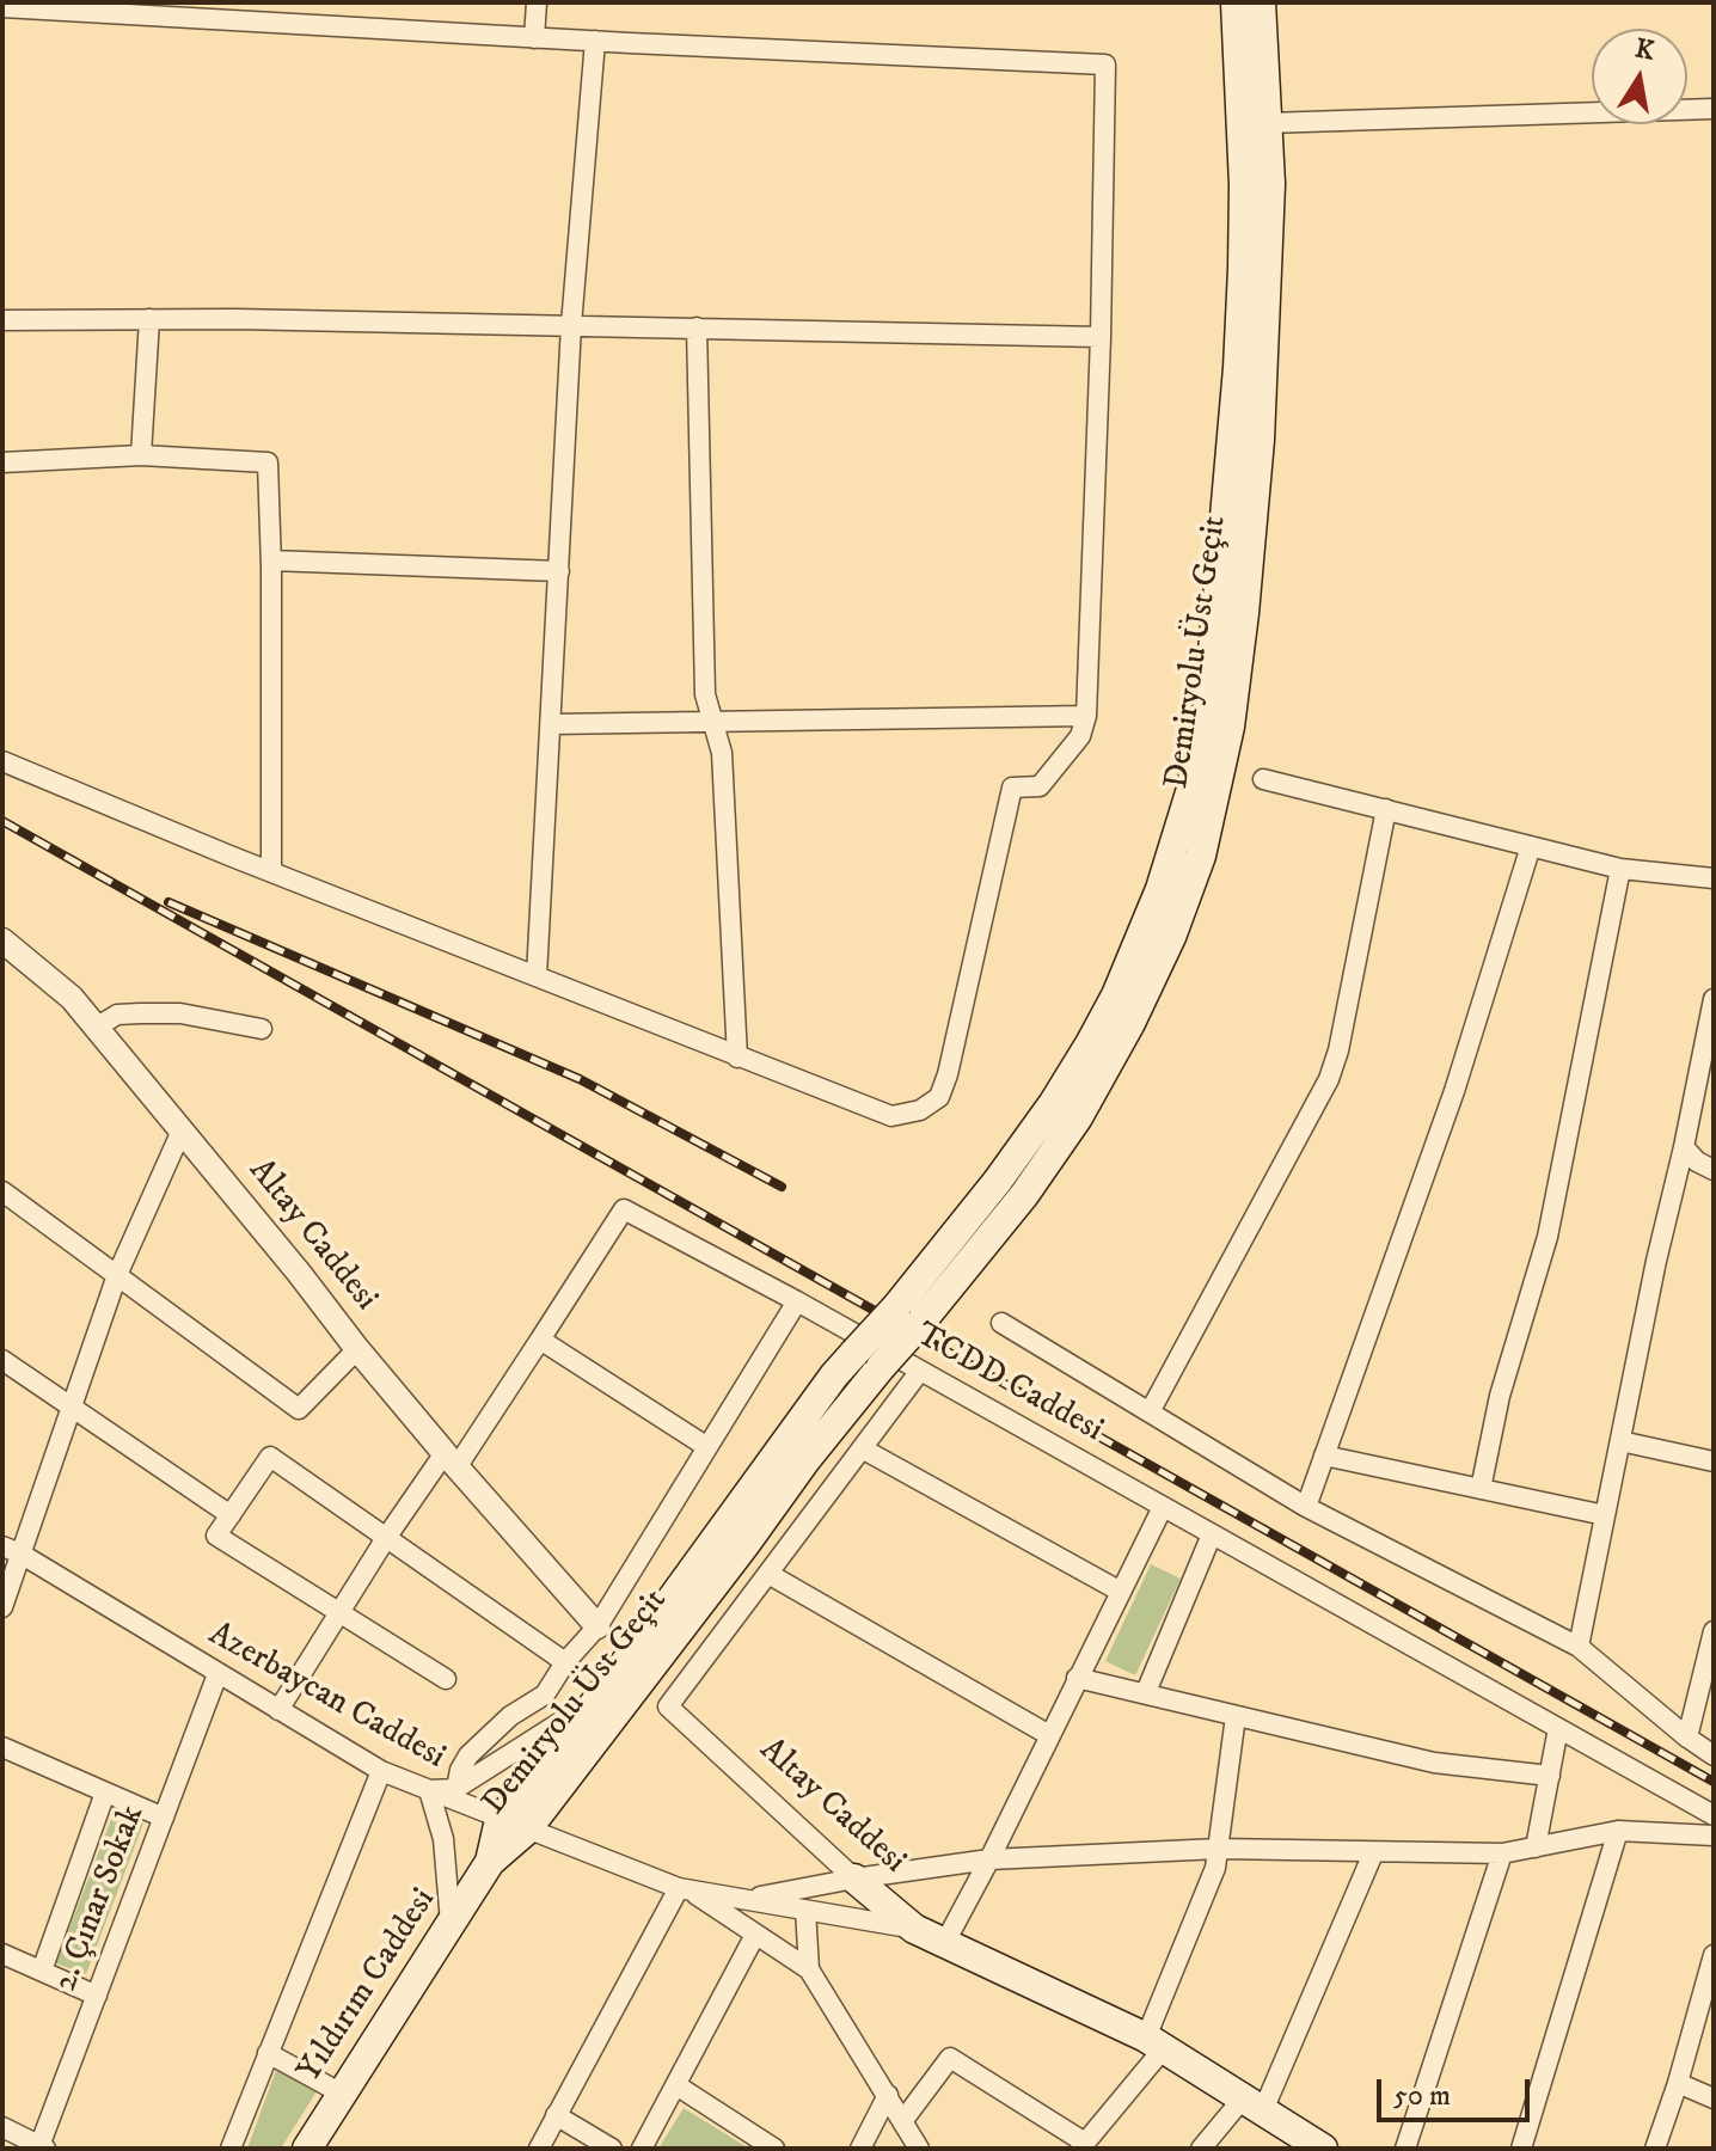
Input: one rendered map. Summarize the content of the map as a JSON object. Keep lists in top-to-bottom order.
{
  "streets": {
    "main road": ["Demiryolu Üst Geçit", "Altay Caddesi", "Yıldırım Caddesi"],
    "street": ["TCDD Caddesi", "Azerbaycan Caddesi", "2. Çınar Sokak"]
  },
  "crossings": [
    ["Demiryolu Üst Geçit", "Azerbaycan Caddesi"],
    ["Demiryolu Üst Geçit", "Yıldırım Caddesi"],
    ["Altay Caddesi", "TCDD Caddesi"],
    ["Altay Caddesi", "Azerbaycan Caddesi"],
    ["Azerbaycan Caddesi", "2. Çınar Sokak"]
  ],
  "scale_bar": "50 m",
  "north": "top"
}
